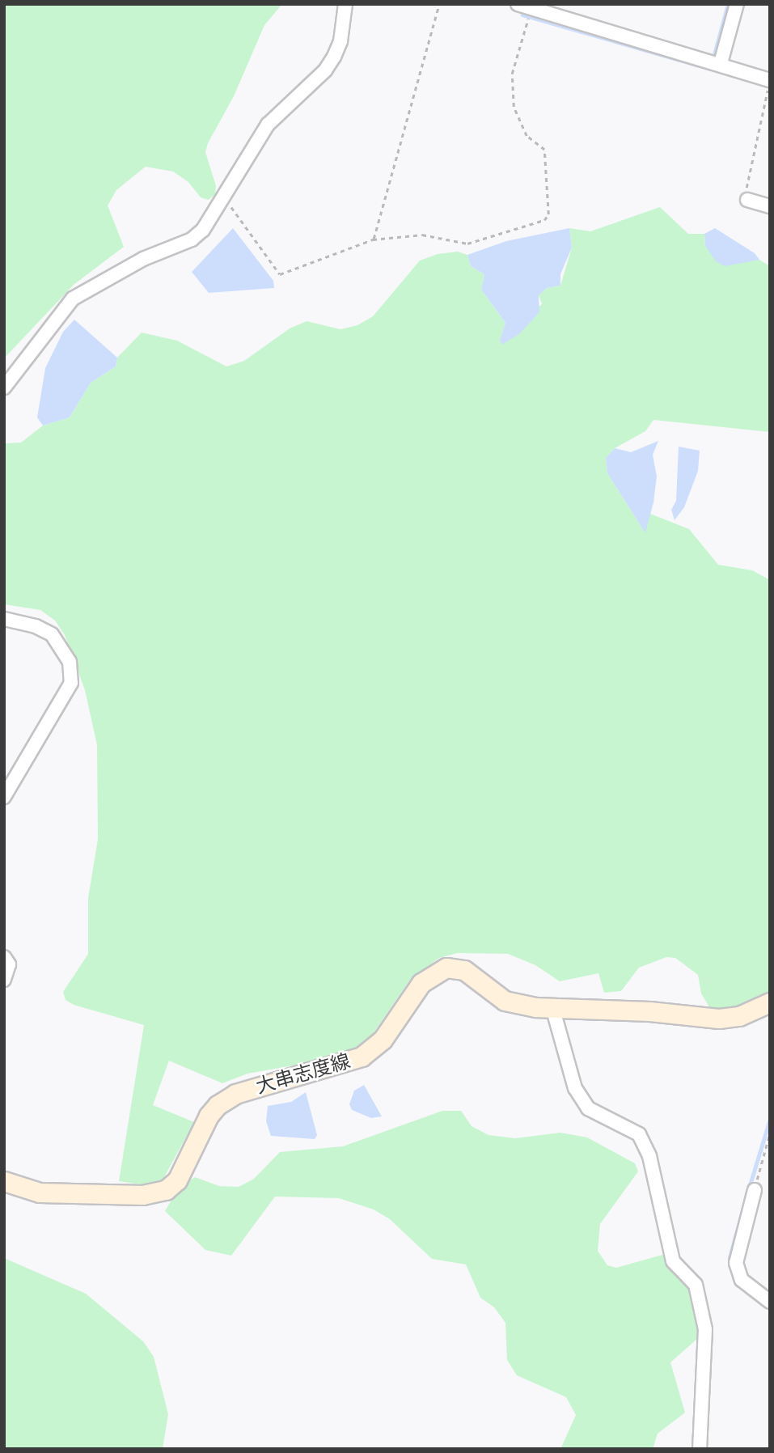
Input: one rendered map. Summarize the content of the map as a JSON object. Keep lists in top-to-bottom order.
{
  "streets": {
    "main road": ["大串志度線"]
  }
}
